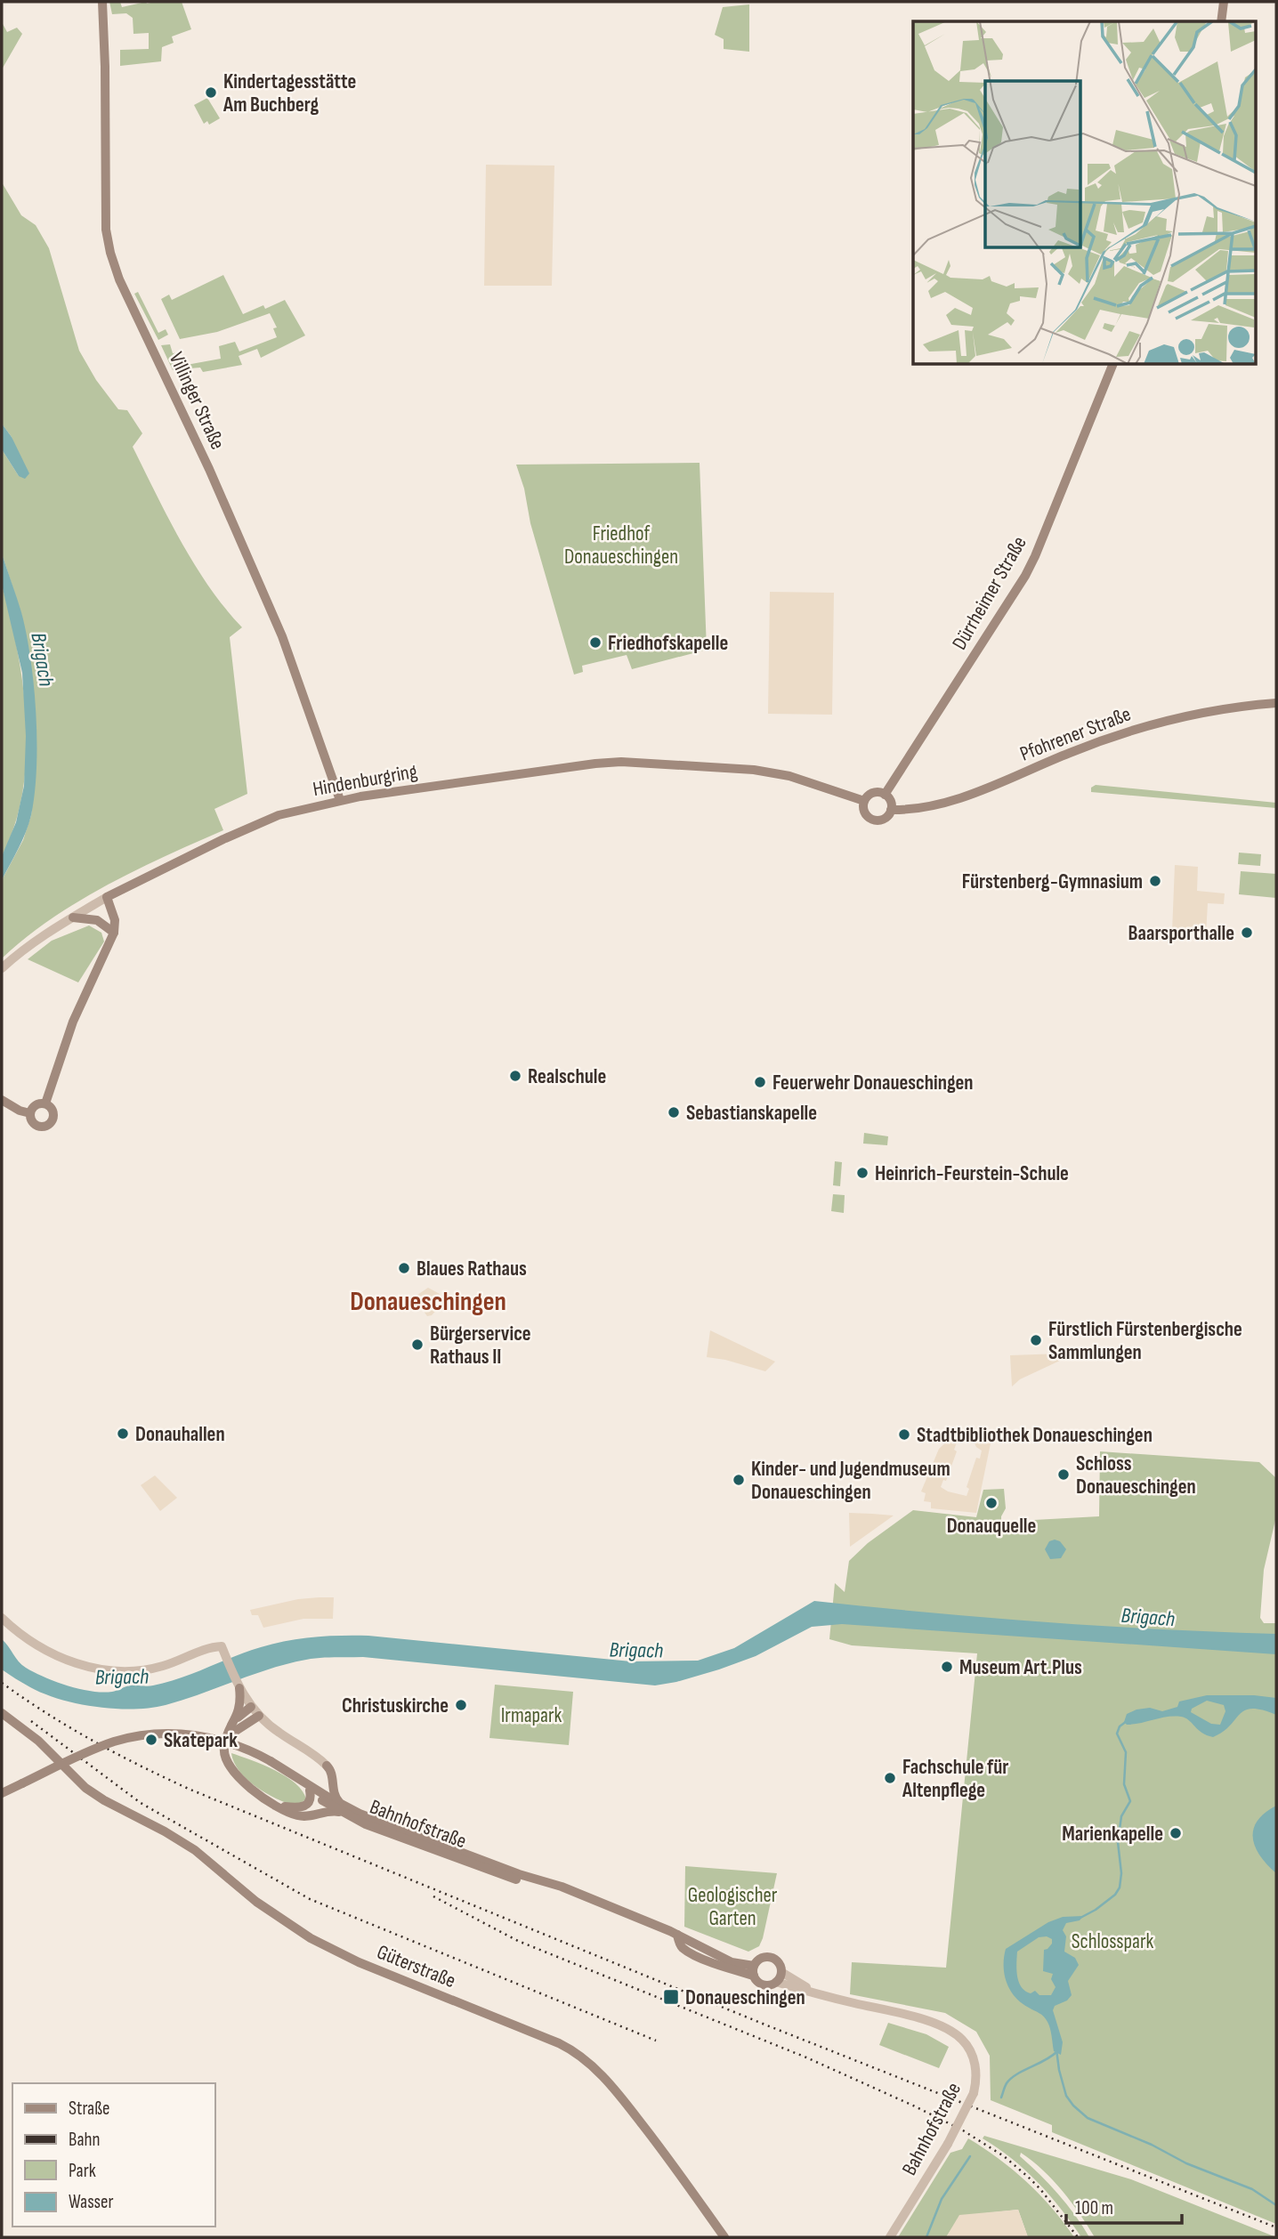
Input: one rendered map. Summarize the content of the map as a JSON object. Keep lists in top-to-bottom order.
{
  "streets": {
    "main road": [
      "Villinger Straße",
      "Dürrheimer Straße",
      "Pfohrener Straße",
      "Hindenburgring",
      "Bahnhofstraße",
      "Güterstraße"
    ]
  },
  "crossings": [
    ["Villinger Straße", "Hindenburgring"],
    ["Dürrheimer Straße", "Pfohrener Straße"],
    ["Dürrheimer Straße", "Hindenburgring"],
    ["Pfohrener Straße", "Hindenburgring"]
  ],
  "districts": ["Donaueschingen"],
  "water": ["Brigach"],
  "parks": [
    "Friedhof Donaueschingen",
    "Irmapark",
    "Geologischer Garten",
    "Schlosspark"
  ],
  "places": {
    "other": [
      "Kindertagesstätte Am Buchberg",
      "Friedhofskapelle",
      "Fürstenberg-Gymnasium",
      "Baarsporthalle",
      "Realschule",
      "Feuerwehr Donaueschingen",
      "Sebastianskapelle",
      "Heinrich-Feurstein-Schule",
      "Blaues Rathaus",
      "Fürstlich Fürstenbergische Sammlungen",
      "Bürgerservice Rathaus II",
      "Donauhallen",
      "Stadtbibliothek Donaueschingen",
      "Schloss Donaueschingen",
      "Kinder- und Jugendmuseum Donaueschingen",
      "Donauquelle",
      "Museum Art.Plus",
      "Christuskirche",
      "Skatepark",
      "Fachschule für Altenpflege",
      "Marienkapelle"
    ],
    "transit": ["Donaueschingen"]
  },
  "legend": [
    "Straße",
    "Bahn",
    "Park",
    "Wasser"
  ],
  "scale_bar": "100 m"
}
